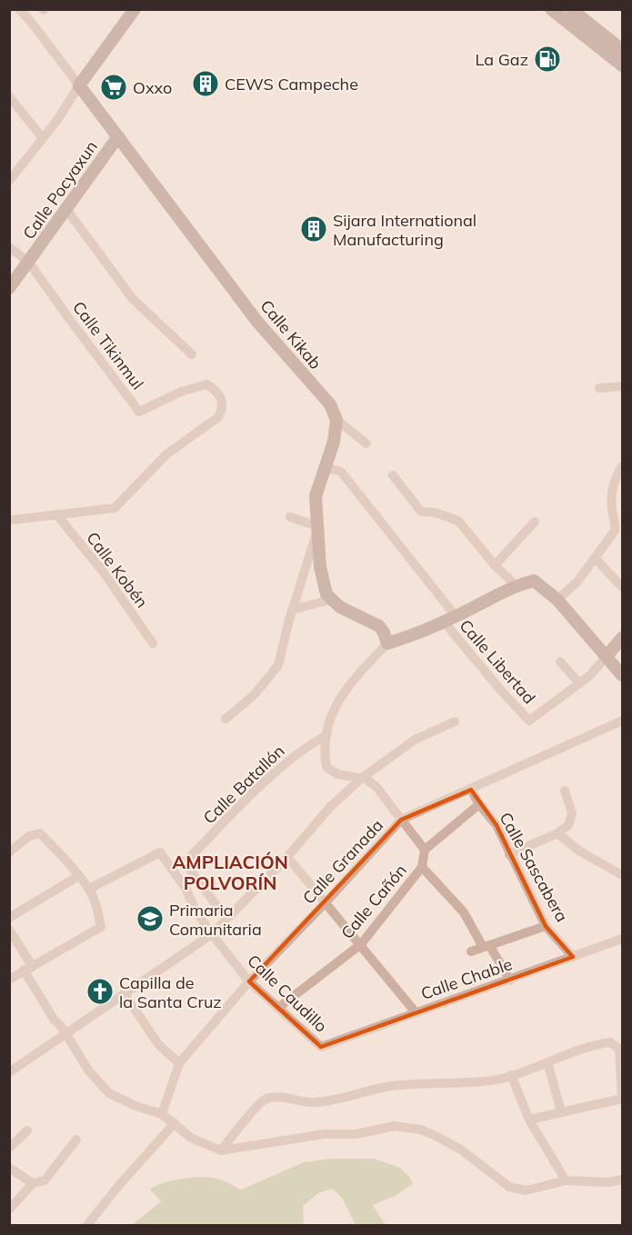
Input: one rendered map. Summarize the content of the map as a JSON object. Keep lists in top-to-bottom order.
{
  "streets": {
    "street": [
      "Calle Pocyaxun",
      "Calle Kikab",
      "Calle Tikinmul",
      "Calle Kobén",
      "Calle Libertad",
      "Calle Batallón",
      "Calle Granada",
      "Calle Sascabera",
      "Calle Cañón",
      "Calle Chable",
      "Calle Caudillo"
    ]
  },
  "crossings": [
    ["Calle Pocyaxun", "Calle Kikab"],
    ["Calle Pocyaxun", "Calle Tikinmul"],
    ["Calle Tikinmul", "Calle Kobén"],
    ["Calle Granada", "Calle Sascabera"],
    ["Calle Granada", "Calle Caudillo"],
    ["Calle Sascabera", "Calle Chable"],
    ["Calle Cañón", "Calle Caudillo"],
    ["Calle Chable", "Calle Caudillo"]
  ],
  "districts": ["AMPLIACIÓN POLVORÍN"],
  "places": {
    "fuel station": ["La Gaz"],
    "building": ["CEWS Campeche", "Sijara International Manufacturing"],
    "supermarket": ["Oxxo"],
    "school or university": ["Primaria Comunitaria"],
    "church": ["Capilla de la Santa Cruz"]
  }
}
